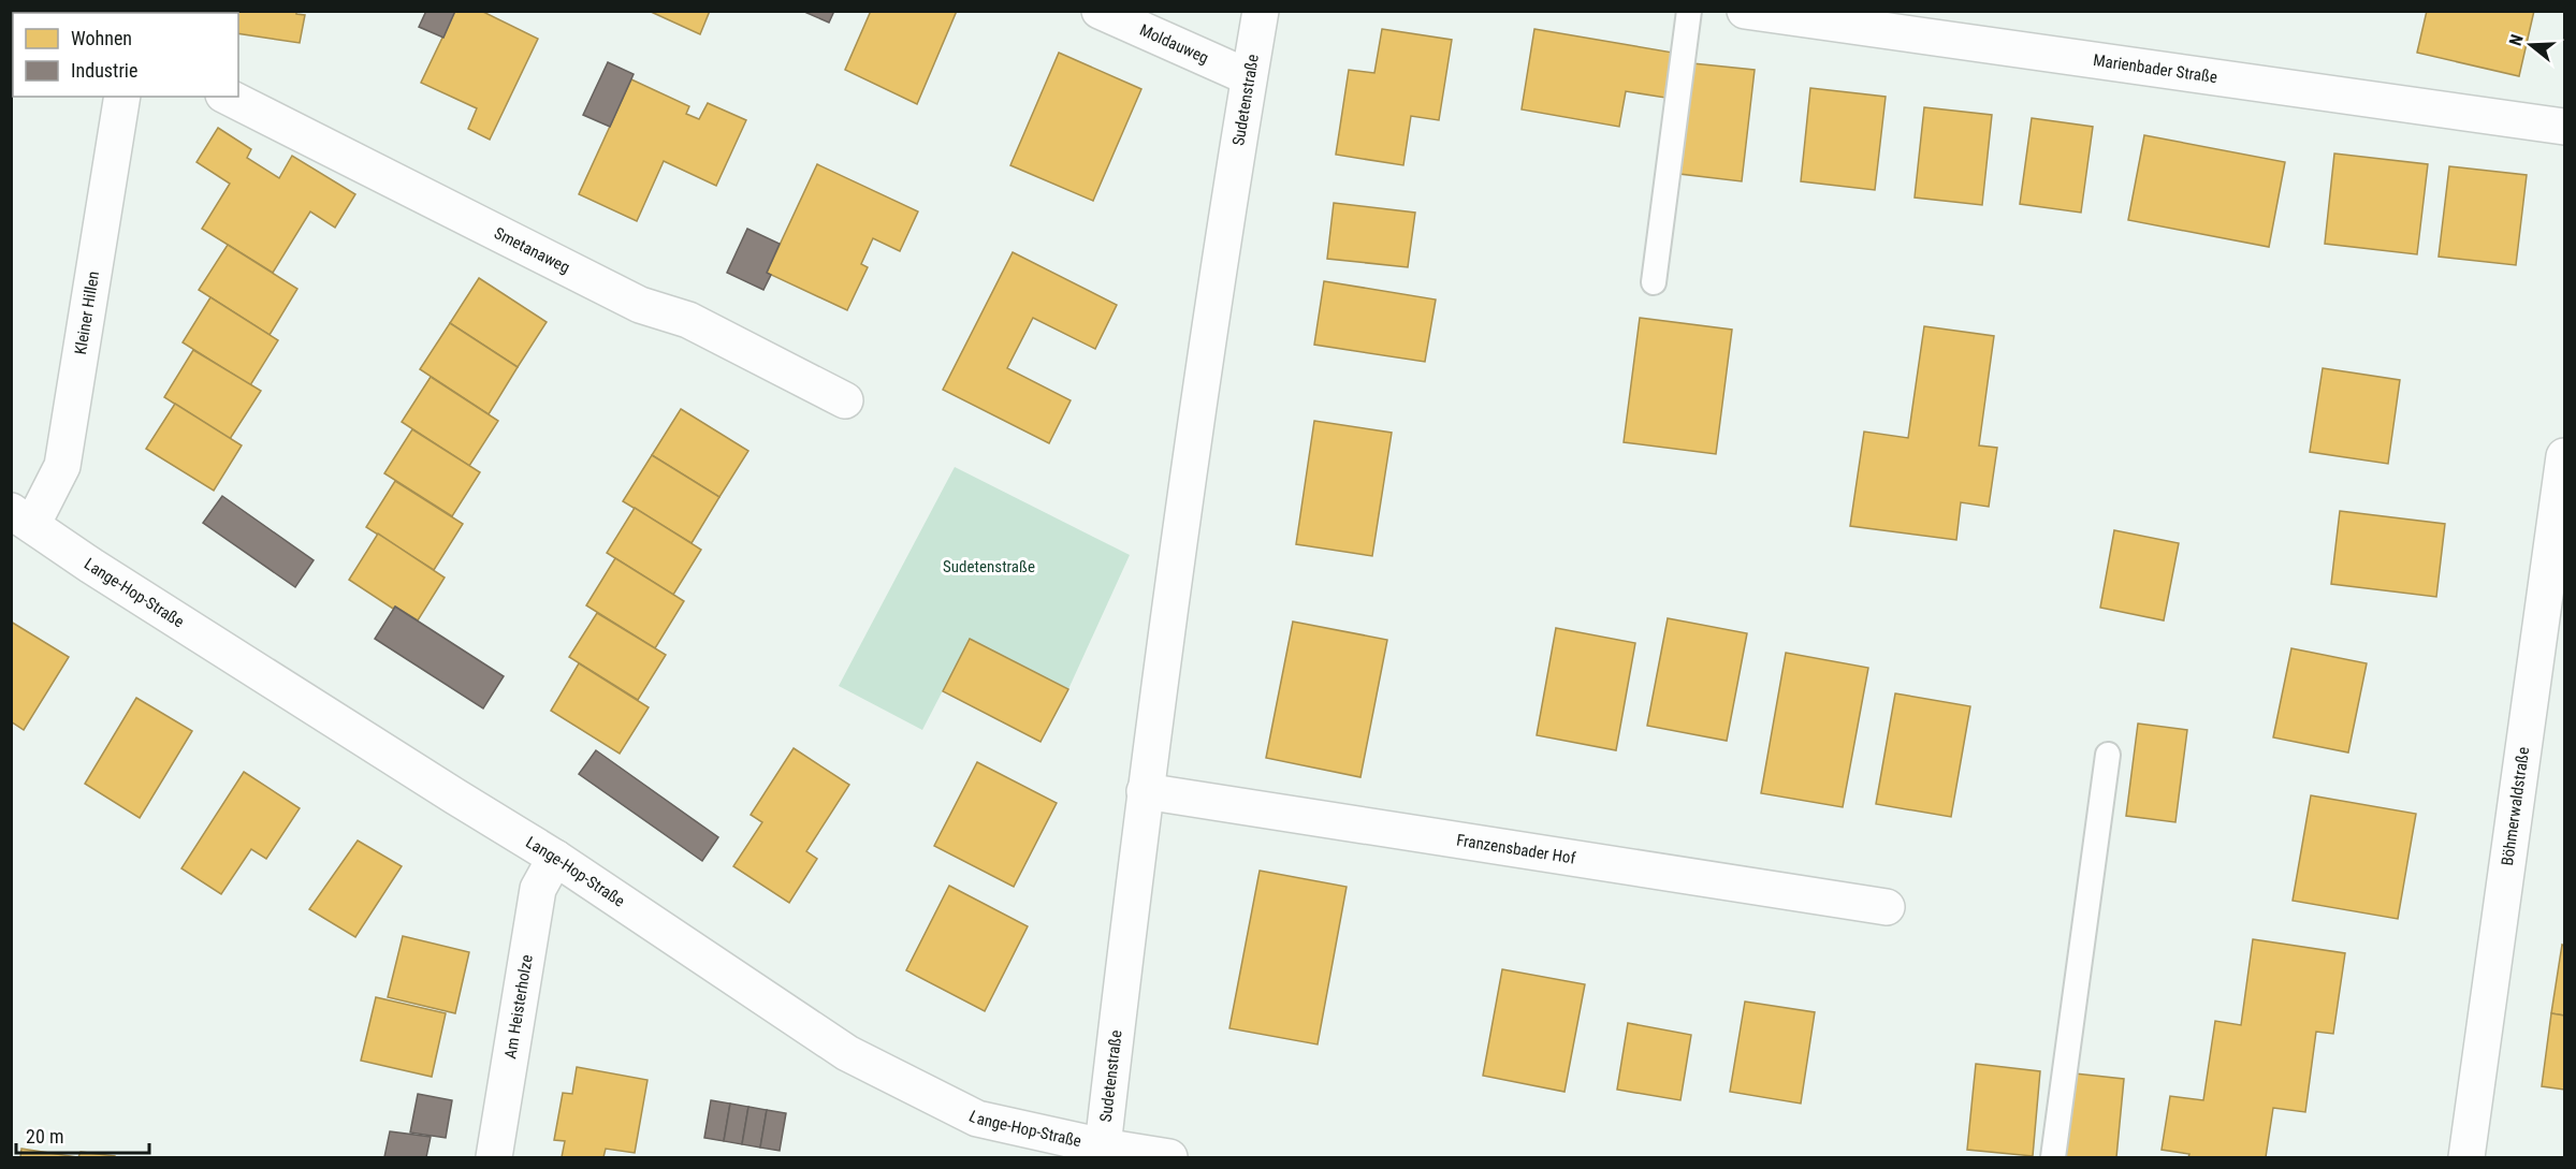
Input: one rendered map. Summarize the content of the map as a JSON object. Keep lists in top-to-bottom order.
{
  "streets": {
    "street": [
      "Moldauweg",
      "Marienbader Straße",
      "Sudetenstraße",
      "Smetanaweg",
      "Kleiner Hillen",
      "Lange-Hop-Straße",
      "Böhmerwaldstraße",
      "Franzensbader Hof",
      "Am Heisterholze"
    ]
  },
  "crossings": [
    ["Moldauweg", "Sudetenstraße"],
    ["Sudetenstraße", "Lange-Hop-Straße"],
    ["Sudetenstraße", "Franzensbader Hof"],
    ["Kleiner Hillen", "Lange-Hop-Straße"],
    ["Lange-Hop-Straße", "Am Heisterholze"]
  ],
  "parks": ["Sudetenstraße"],
  "legend": ["Wohnen", "Industrie"],
  "scale_bar": "20 m",
  "north": "left"
}
